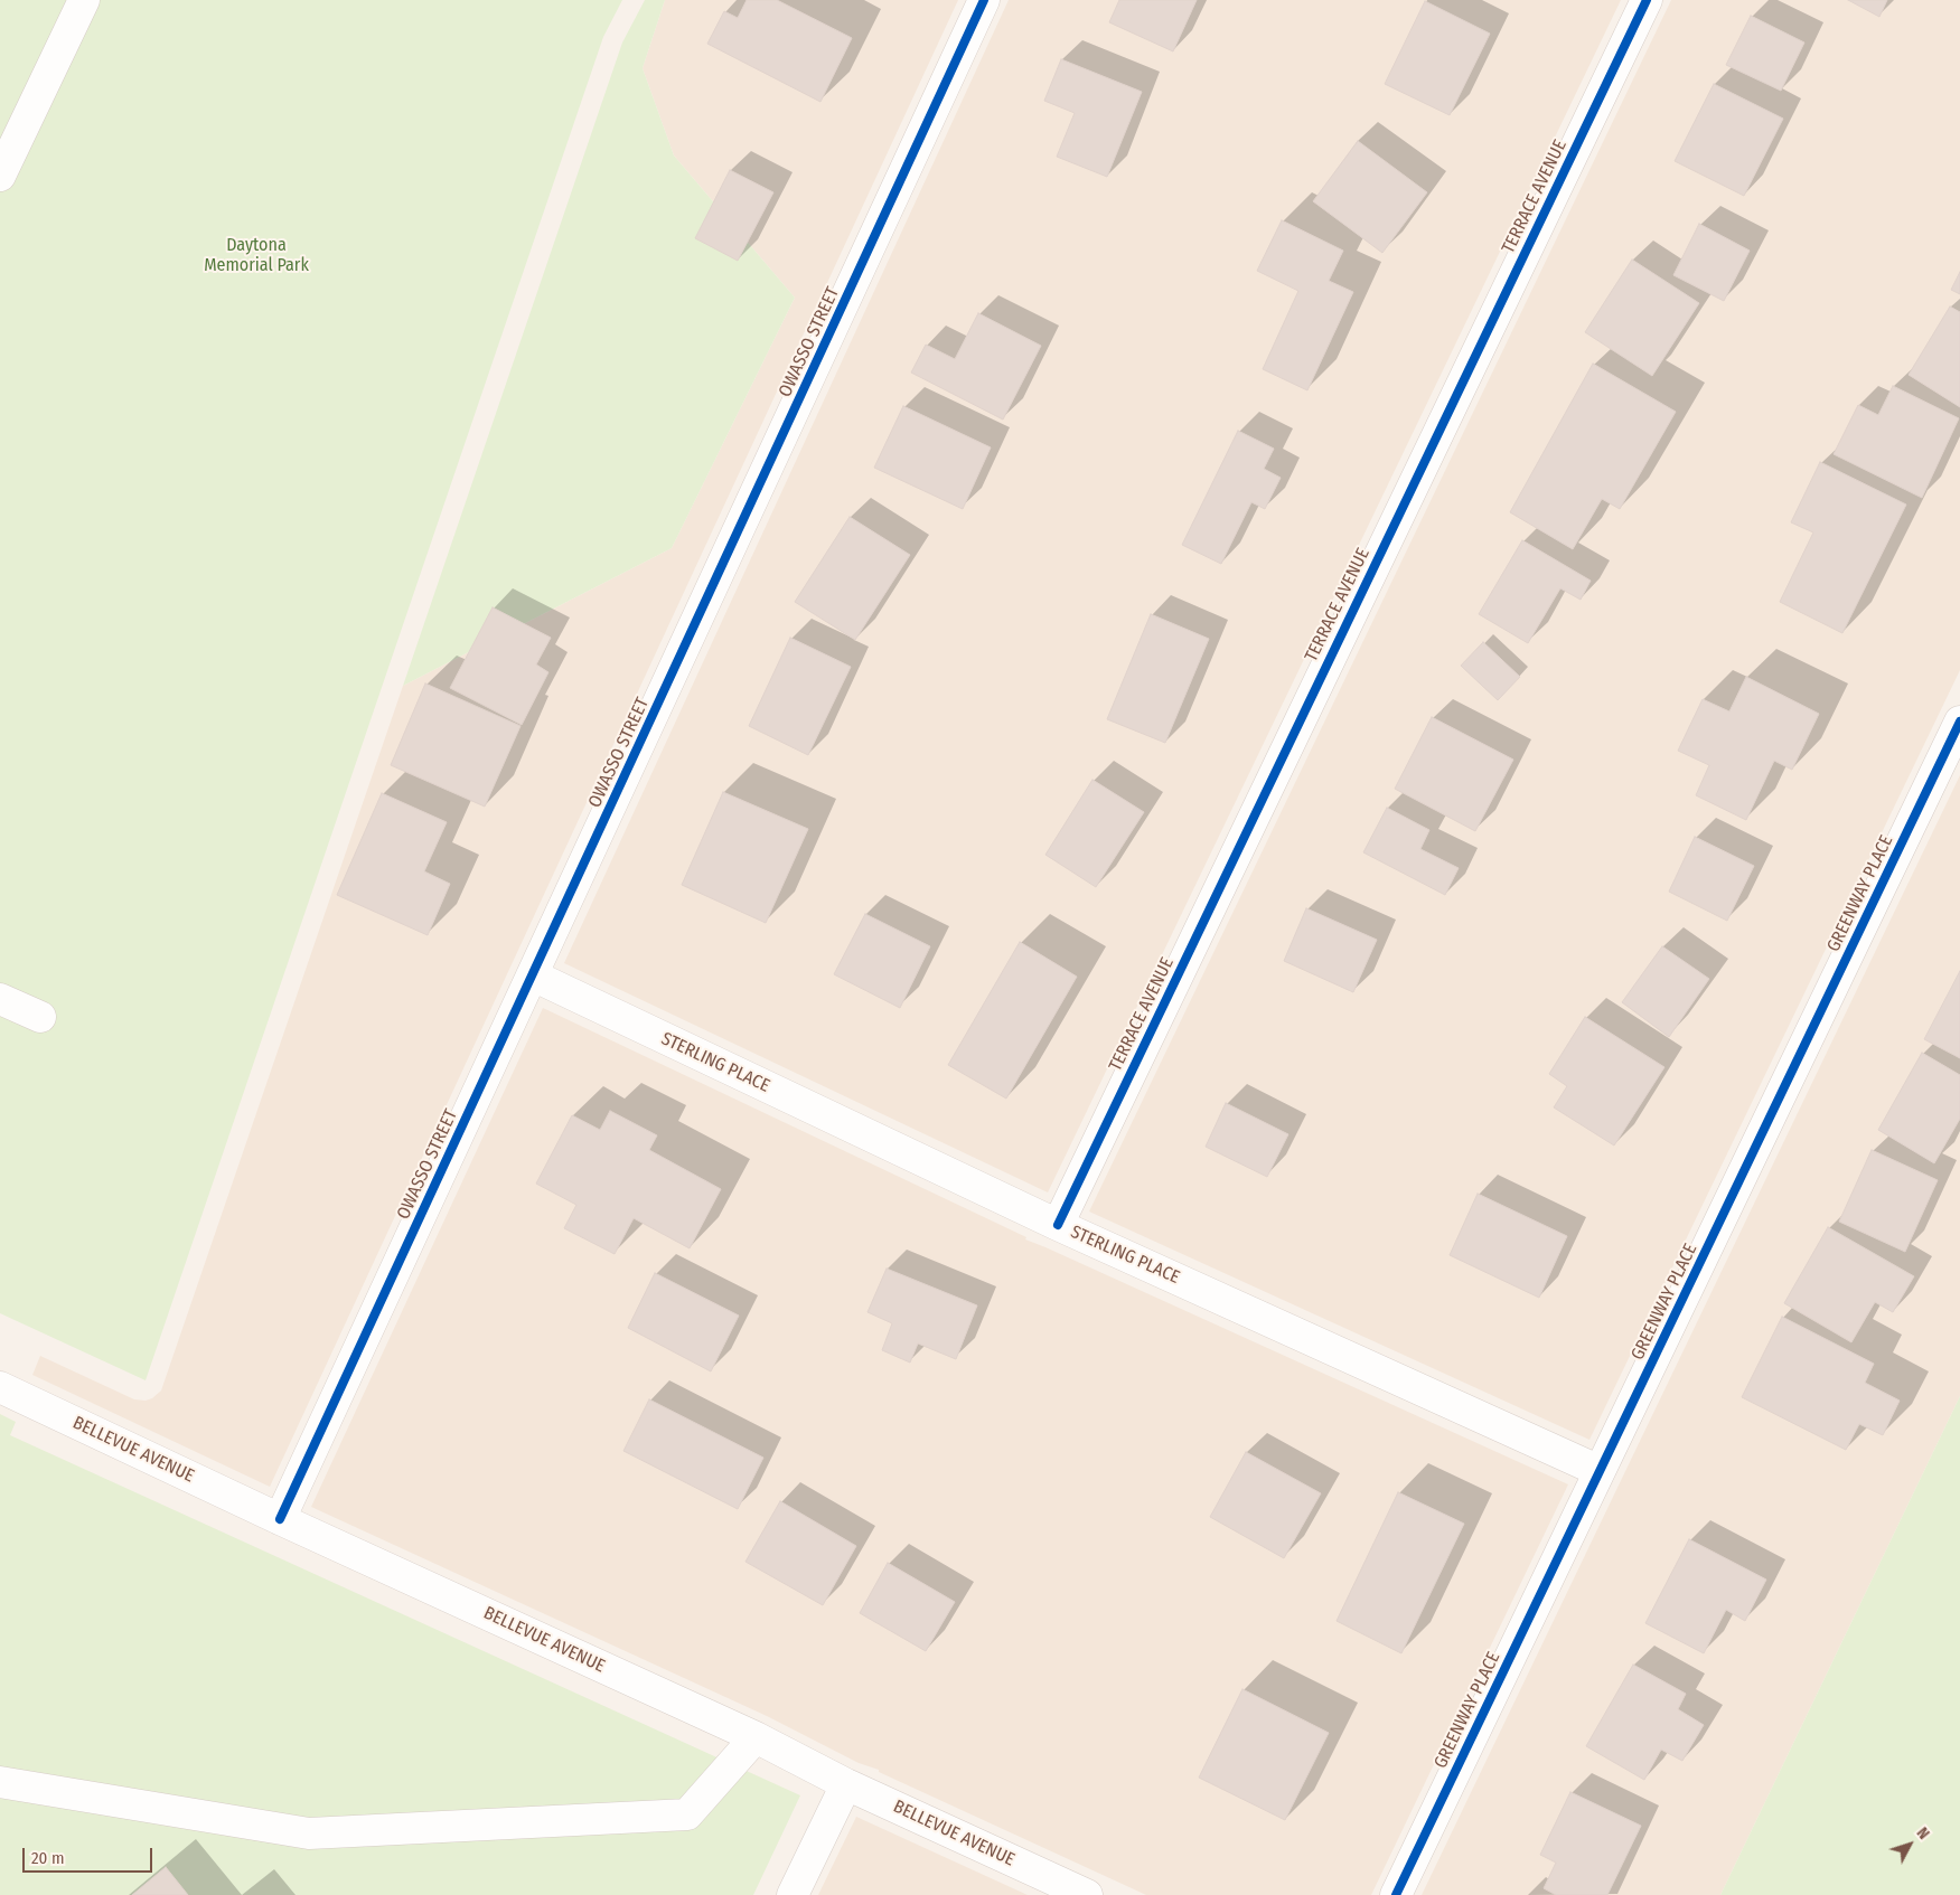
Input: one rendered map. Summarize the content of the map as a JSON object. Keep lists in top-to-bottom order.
{
  "streets": {
    "street": [
      "TERRACE AVENUE",
      "OWASSO STREET",
      "GREENWAY PLACE",
      "STERLING PLACE",
      "BELLEVUE AVENUE"
    ]
  },
  "crossings": [
    ["TERRACE AVENUE", "STERLING PLACE"],
    ["OWASSO STREET", "STERLING PLACE"],
    ["OWASSO STREET", "BELLEVUE AVENUE"],
    ["GREENWAY PLACE", "STERLING PLACE"]
  ],
  "parks": ["Daytona Memorial Park"],
  "scale_bar": "20 m",
  "north": "top right"
}
